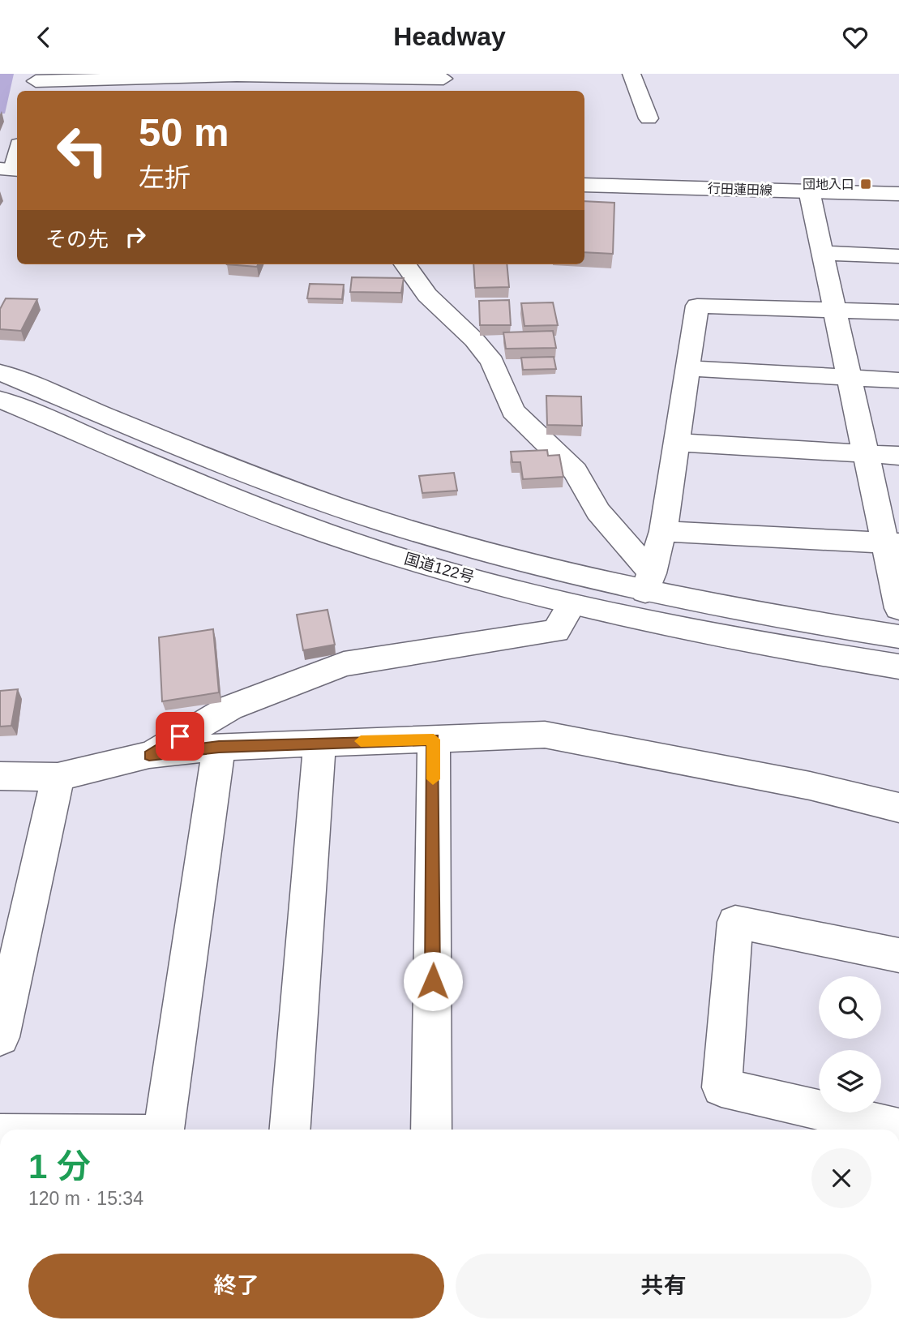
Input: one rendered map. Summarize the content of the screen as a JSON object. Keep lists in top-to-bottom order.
{
  "streets": {
    "main road": ["行田蓮田線", "国道122号"]
  },
  "places": {
    "transit": ["団地入口"]
  },
  "page": {
    "header": "Headway",
    "turn": ["50 m", "左折"],
    "then": "その先",
    "heading": ["1 分", "120 m · 15:34"],
    "buttons": ["終了", "共有"]
  }
}
